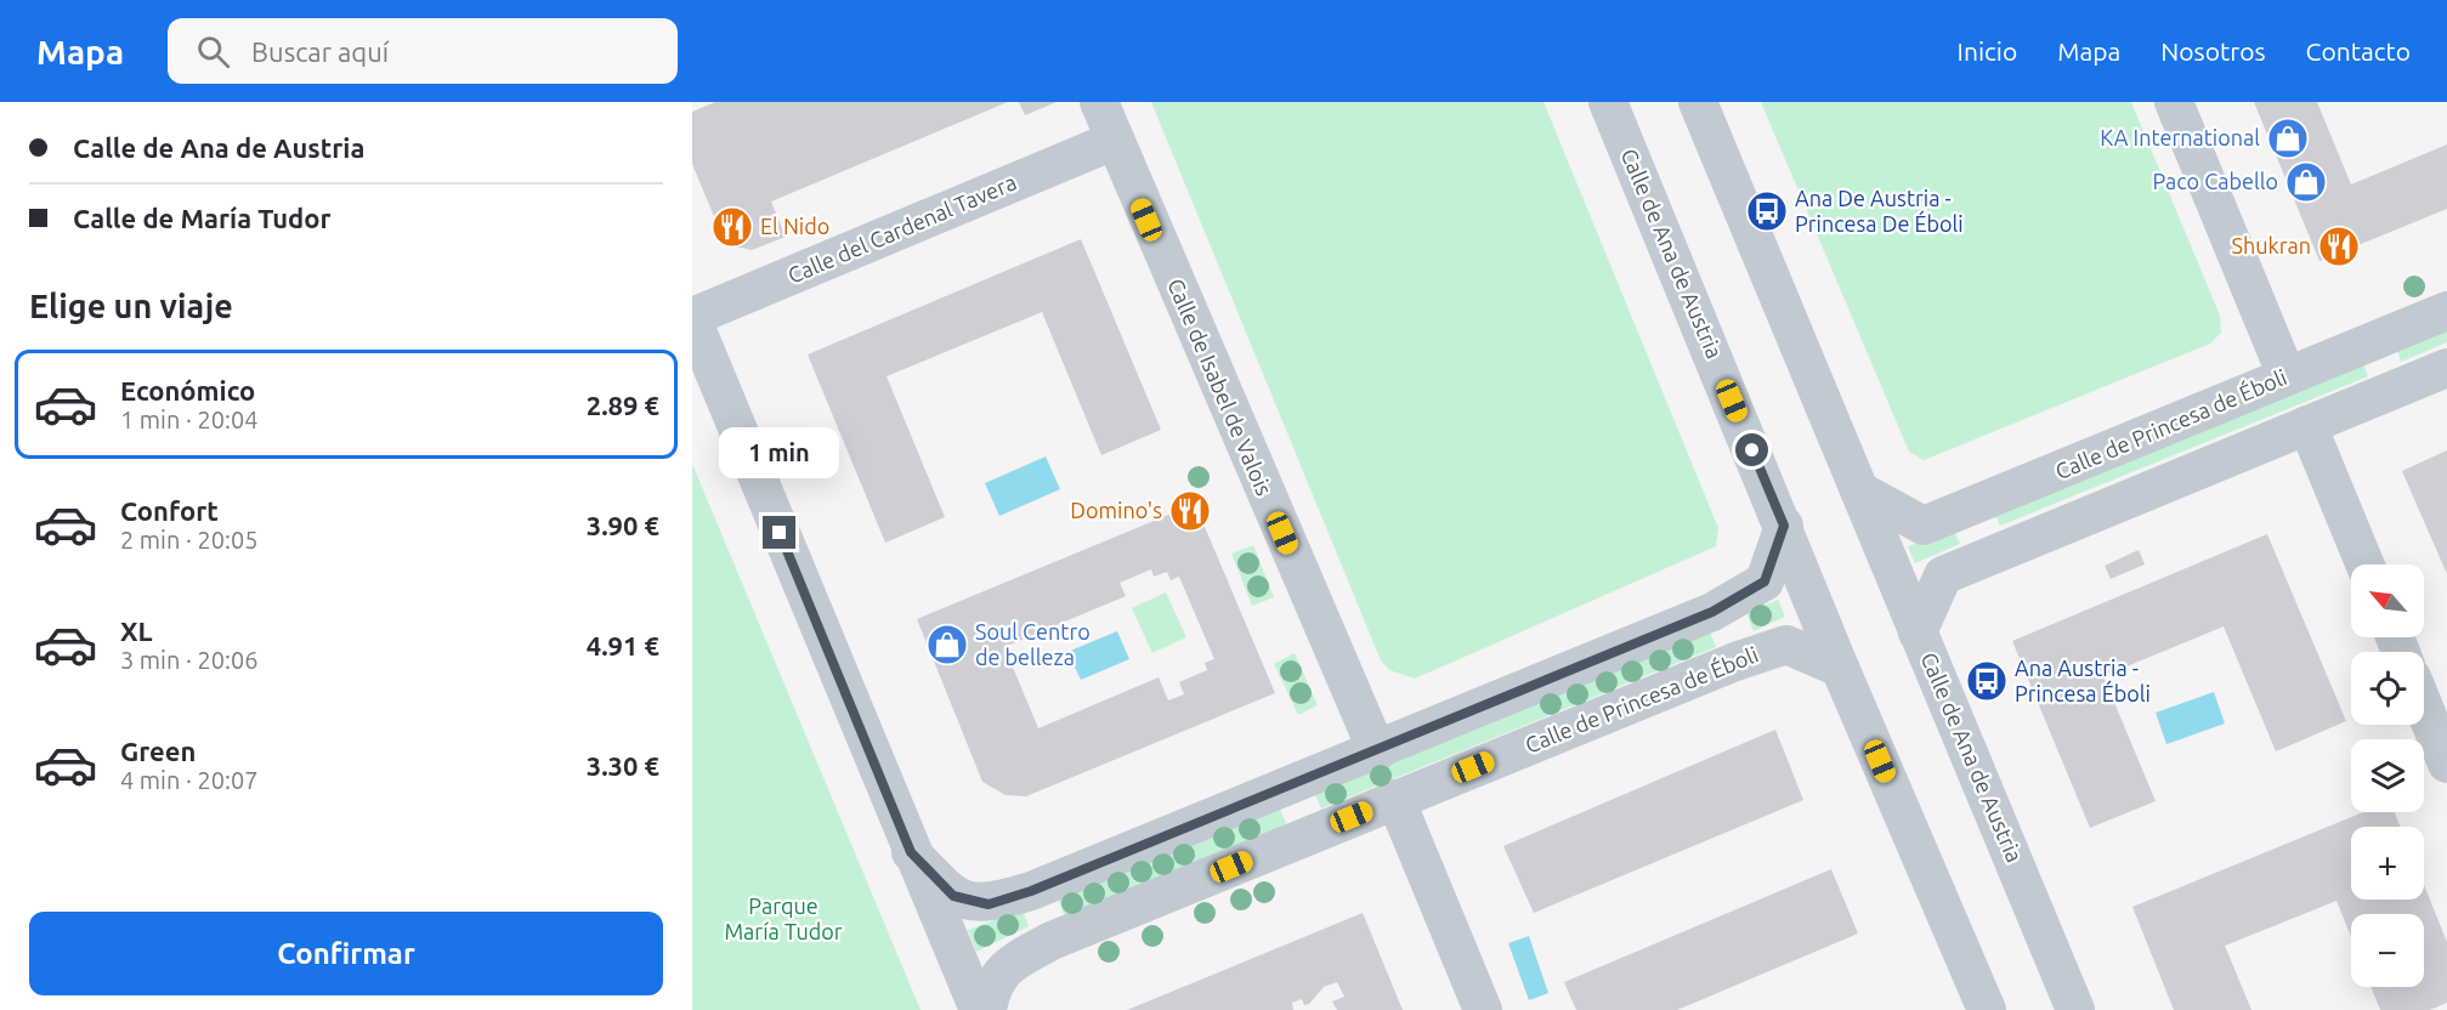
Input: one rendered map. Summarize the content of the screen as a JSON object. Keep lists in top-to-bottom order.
{
  "streets": {
    "street": [
      "Calle del Cardenal Tavera",
      "Calle de Ana de Austria",
      "Calle de Isabel de Valois",
      "Calle de Princesa de Éboli"
    ]
  },
  "crossings": [
    ["Calle del Cardenal Tavera", "Calle de Isabel de Valois"],
    ["Calle de Ana de Austria", "Calle de Princesa de Éboli"]
  ],
  "parks": ["Parque María Tudor"],
  "places": {
    "shop": ["KA International", "Paco Cabello", "Soul Centro de belleza"],
    "bus stop": ["Ana De Austria - Princesa De Éboli", "Ana Austria - Princesa Éboli"],
    "restaurant": ["El Nido", "Shukran", "Domino's"]
  },
  "north": "top left",
  "page": {
    "header": "Mapa",
    "search": "Buscar aquí",
    "nav": [
      "Inicio",
      "Mapa",
      "Nosotros",
      "Contacto"
    ],
    "banner": ["Calle de Ana de Austria", "Calle de María Tudor"],
    "heading": "Elige un viaje",
    "list": [
      {
        "name": "Económico",
        "note": "1 min · 20:04",
        "value": "2.89 €"
      },
      {
        "name": "Confort",
        "note": "2 min · 20:05",
        "value": "3.90 €"
      },
      {
        "name": "XL",
        "note": "3 min · 20:06",
        "value": "4.91 €"
      },
      {
        "name": "Green",
        "note": "4 min · 20:07",
        "value": "3.30 €"
      }
    ],
    "bubble": "1 min",
    "map_buttons": ["+", "−"],
    "buttons": "Confirmar"
  }
}
